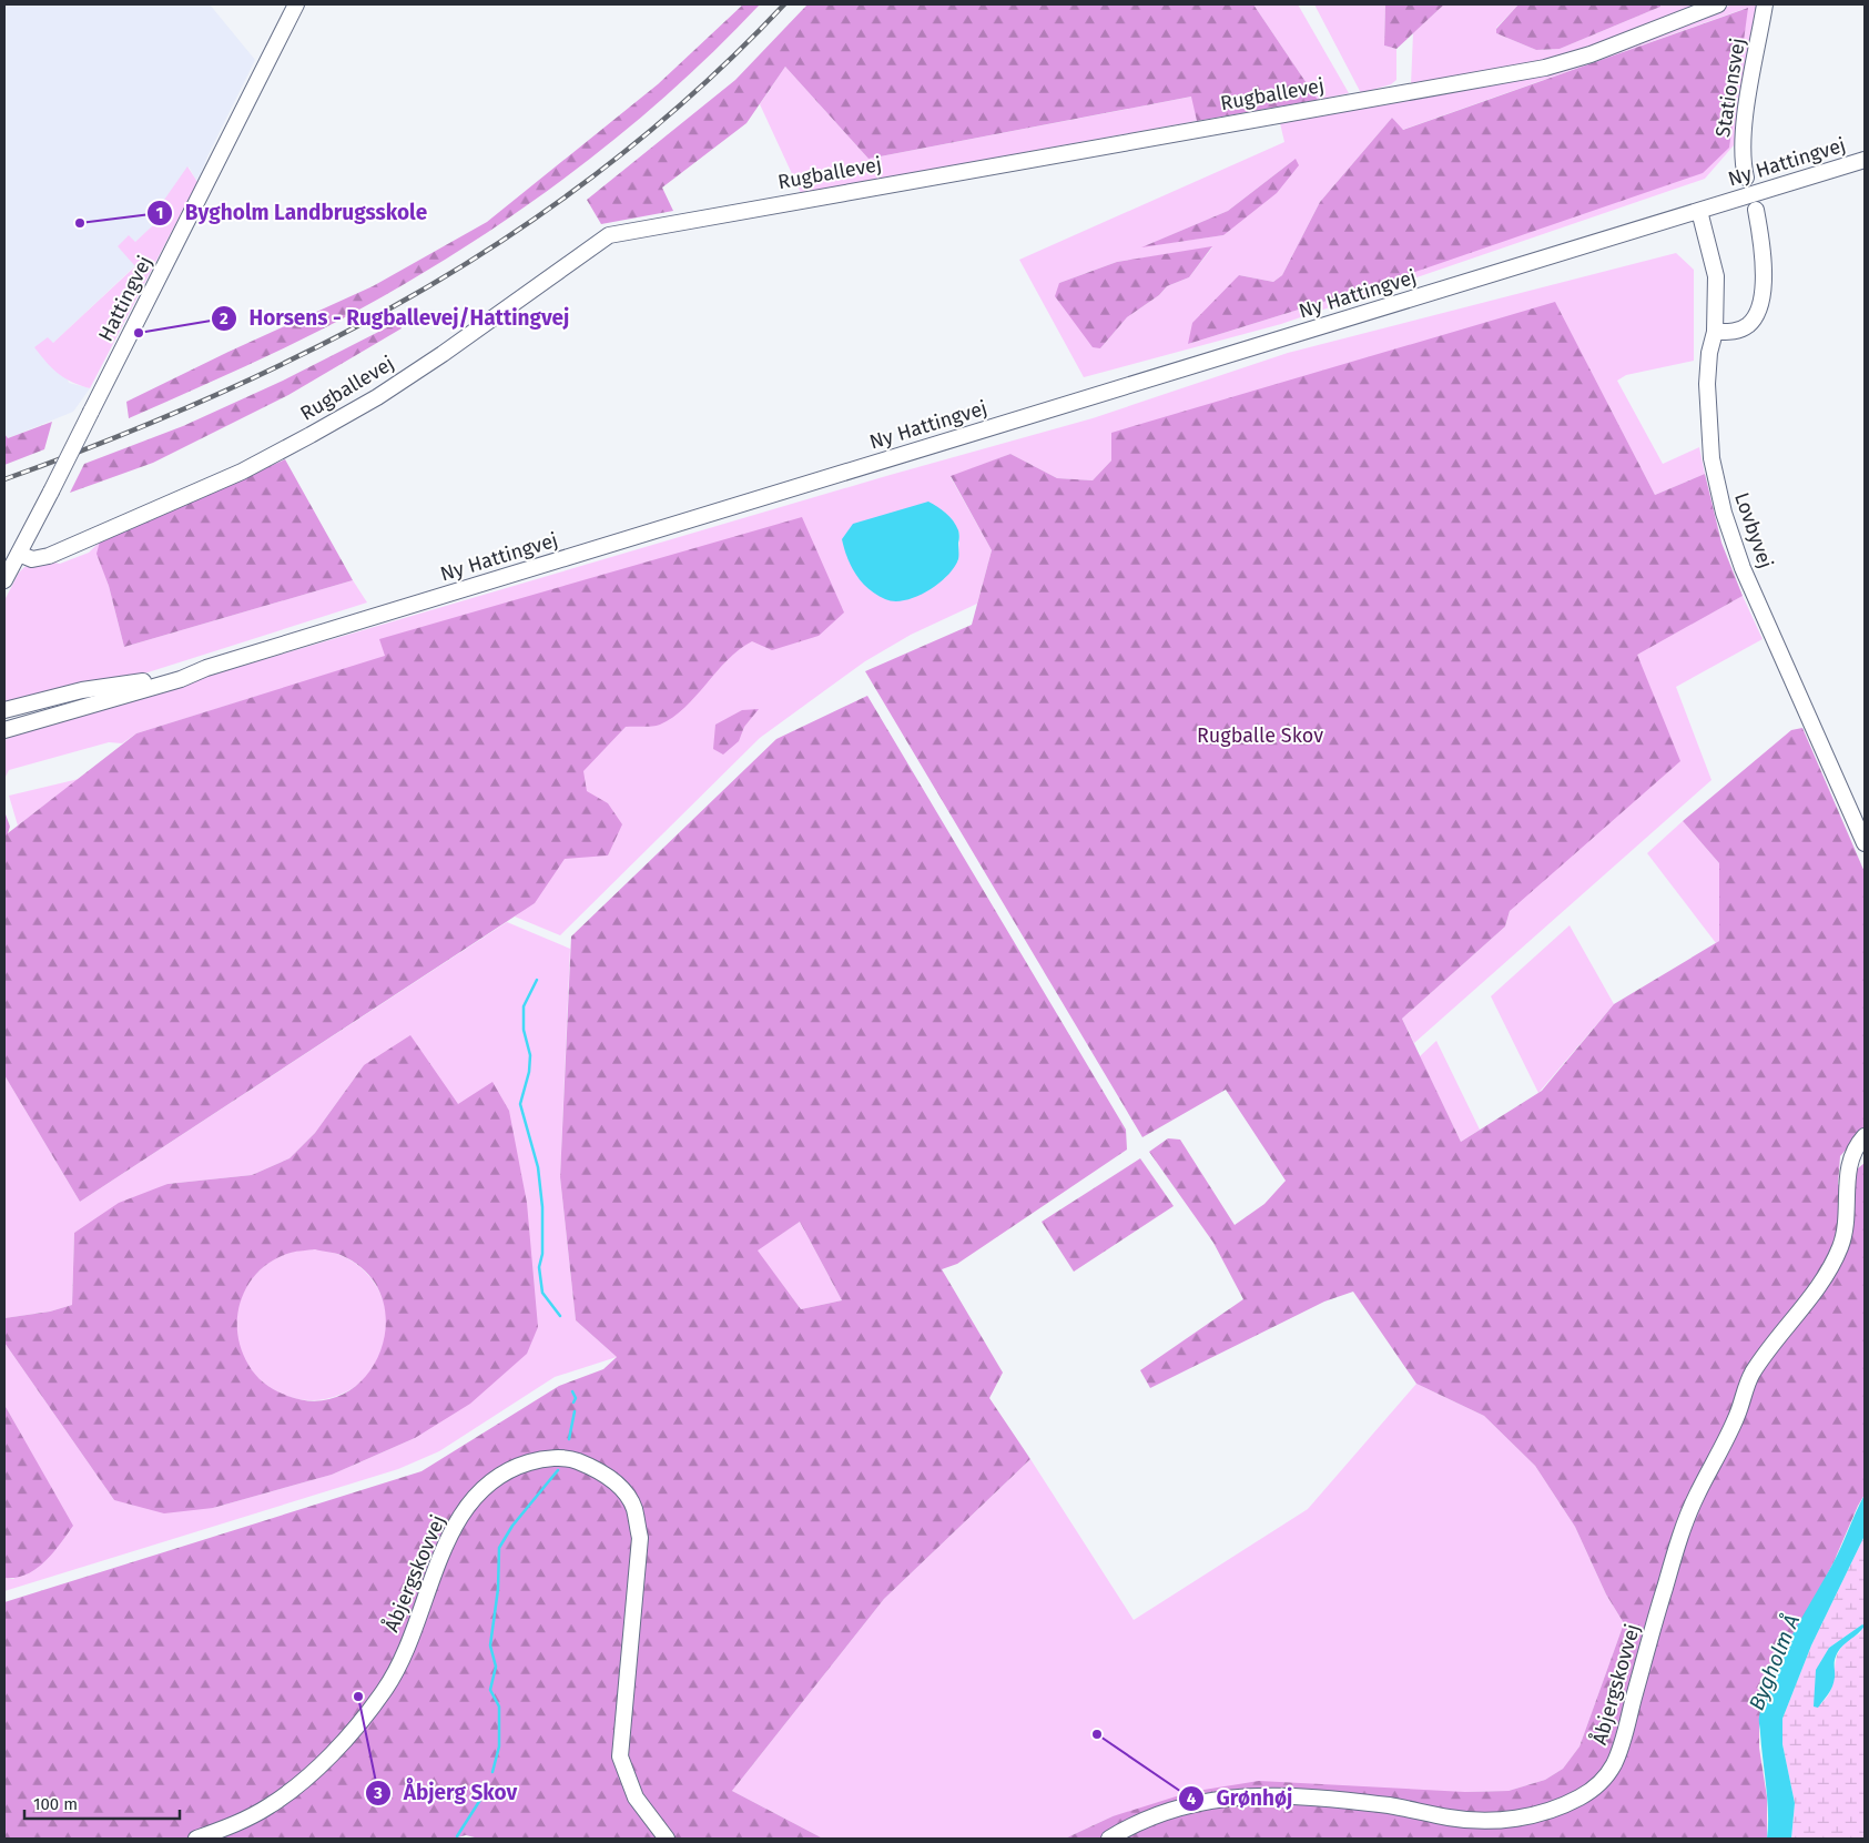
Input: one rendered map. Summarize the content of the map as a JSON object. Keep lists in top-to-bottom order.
{
  "streets": {
    "street": [
      "Stationsvej",
      "Rugballevej",
      "Ny Hattingvej",
      "Hattingvej",
      "Lovbyvej",
      "Åbjergskovvej"
    ]
  },
  "crossings": [
    ["Rugballevej", "Hattingvej"],
    ["Ny Hattingvej", "Lovbyvej"]
  ],
  "water": ["Bygholm Å"],
  "parks": ["Rugballe Skov"],
  "places": [
    "Bygholm Landbrugsskole",
    "Horsens - Rugballevej/Hattingvej",
    "Åbjerg Skov",
    "Grønhøj"
  ],
  "scale_bar": "100 m"
}
